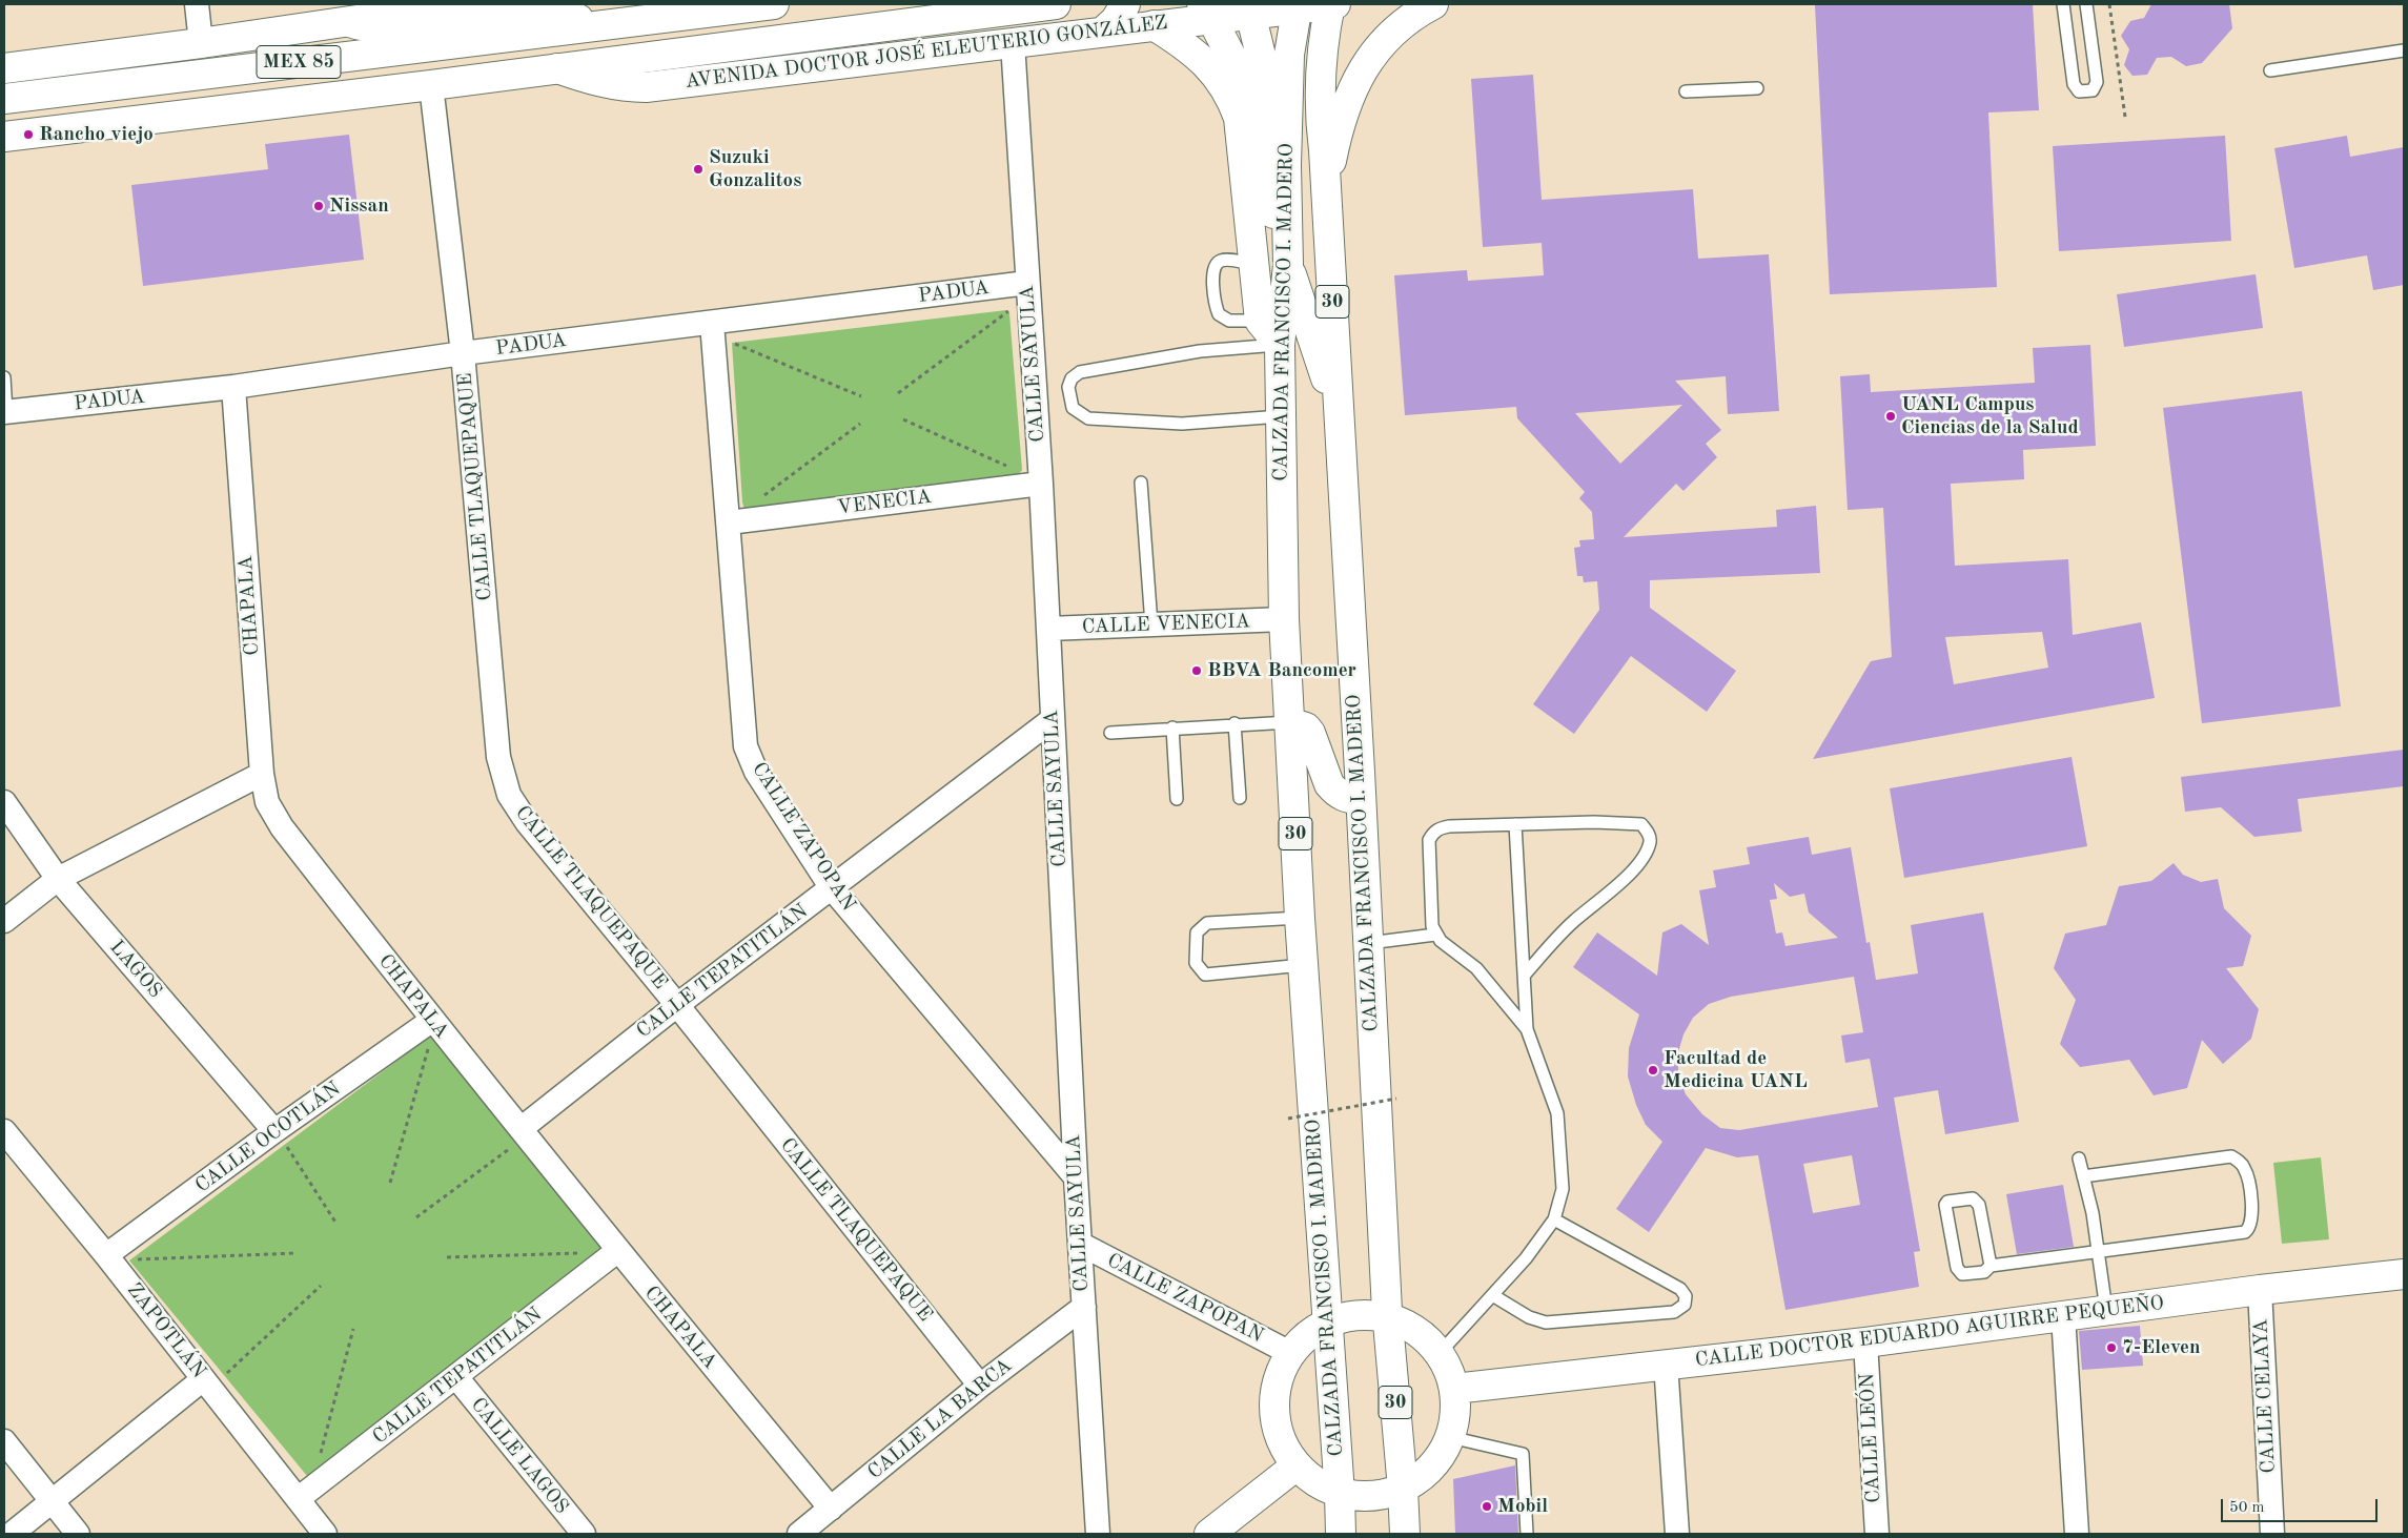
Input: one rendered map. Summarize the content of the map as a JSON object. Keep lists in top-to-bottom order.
{
  "streets": {
    "main road": [
      "AVENIDA DOCTOR JOSÉ ELEUTERIO GONZÁLEZ",
      "MEX 85",
      "30",
      "CALZADA FRANCISCO I. MADERO",
      "CALLE DOCTOR EDUARDO AGUIRRE PEQUEÑO"
    ],
    "street": [
      "PADUA",
      "CALLE SAYULA",
      "CALLE TLAQUEPAQUE",
      "VENECIA",
      "CHAPALA",
      "CALLE VENECIA",
      "CALLE ZAPOPAN",
      "LAGOS",
      "CALLE TEPATITLÁN",
      "CALLE OCOTLÁN",
      "ZAPOTLÁN",
      "CALLE CELAYA",
      "CALLE LA BARCA",
      "CALLE LEÓN",
      "CALLE LAGOS"
    ]
  },
  "crossings": [
    ["AVENIDA DOCTOR JOSÉ ELEUTERIO GONZÁLEZ", "CALZADA FRANCISCO I. MADERO"],
    ["AVENIDA DOCTOR JOSÉ ELEUTERIO GONZÁLEZ", "CALLE SAYULA"],
    ["AVENIDA DOCTOR JOSÉ ELEUTERIO GONZÁLEZ", "CALLE TLAQUEPAQUE"],
    ["PADUA", "CALLE SAYULA"],
    ["PADUA", "CALLE TLAQUEPAQUE"],
    ["PADUA", "CHAPALA"],
    ["PADUA", "CALLE ZAPOPAN"],
    ["CALZADA FRANCISCO I. MADERO", "CALLE VENECIA"],
    ["CALLE SAYULA", "VENECIA"],
    ["CALLE SAYULA", "CALLE VENECIA"],
    ["CALLE SAYULA", "CALLE ZAPOPAN"],
    ["CALLE SAYULA", "CALLE TEPATITLÁN"],
    ["CALLE SAYULA", "CALLE LA BARCA"],
    ["CALLE TLAQUEPAQUE", "CALLE TEPATITLÁN"],
    ["CALLE TLAQUEPAQUE", "CALLE LA BARCA"],
    ["VENECIA", "CALLE ZAPOPAN"],
    ["CHAPALA", "CALLE TEPATITLÁN"],
    ["CHAPALA", "CALLE OCOTLÁN"],
    ["CHAPALA", "CALLE LA BARCA"],
    ["CALLE ZAPOPAN", "CALLE TEPATITLÁN"],
    ["LAGOS", "CALLE OCOTLÁN"],
    ["CALLE TEPATITLÁN", "ZAPOTLÁN"],
    ["CALLE TEPATITLÁN", "CALLE LAGOS"],
    ["CALLE OCOTLÁN", "ZAPOTLÁN"],
    ["CALLE DOCTOR EDUARDO AGUIRRE PEQUEÑO", "CALLE CELAYA"],
    ["CALLE DOCTOR EDUARDO AGUIRRE PEQUEÑO", "CALLE LEÓN"]
  ],
  "places": [
    "Rancho viejo",
    "Suzuki Gonzalitos",
    "Nissan",
    "UANL Campus Ciencias de la Salud",
    "BBVA Bancomer",
    "Facultad de Medicina UANL",
    "7-Eleven",
    "Mobil"
  ],
  "scale_bar": "50 m"
}
